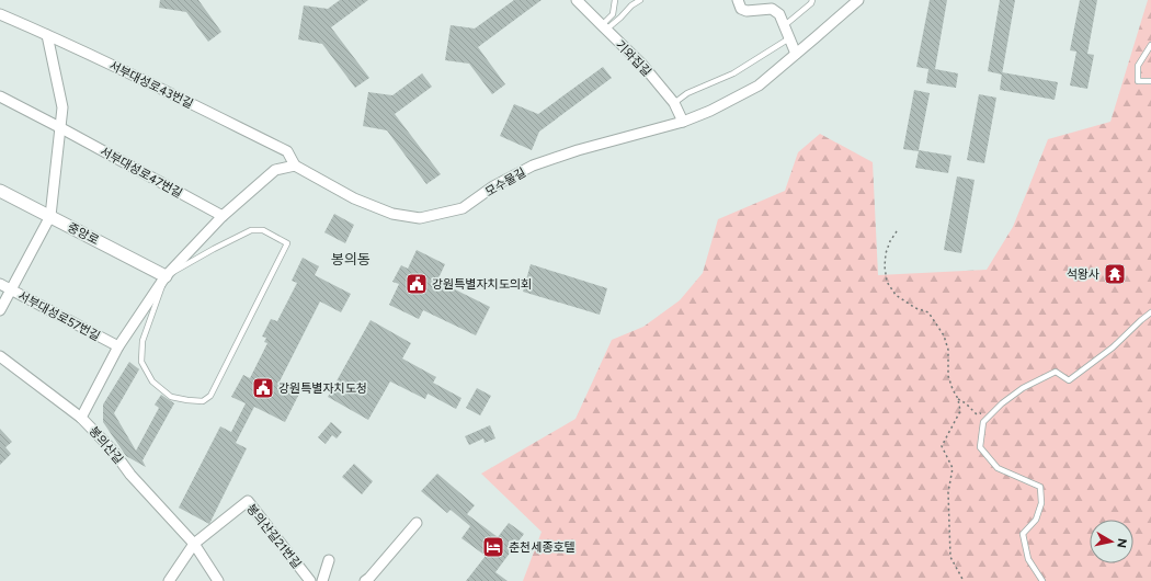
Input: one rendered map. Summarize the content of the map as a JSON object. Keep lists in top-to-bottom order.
{
  "streets": {
    "street": [
      "기와집길",
      "서부대성로43번길",
      "서부대성로47번길",
      "모수물길",
      "중앙로",
      "서부대성로57번길",
      "봉의산길",
      "봉의산길21번길"
    ]
  },
  "crossings": [
    ["기와집길", "모수물길"],
    ["서부대성로43번길", "모수물길"],
    ["중앙로", "봉의산길"],
    ["서부대성로57번길", "봉의산길"],
    ["봉의산길", "봉의산길21번길"]
  ],
  "districts": ["봉의동"],
  "places": {
    "temple": ["석왕사"],
    "public building": ["강원특별자치도의회", "강원특별자치도청"],
    "hotel": ["춘천세종호텔"]
  },
  "north": "right"
}
